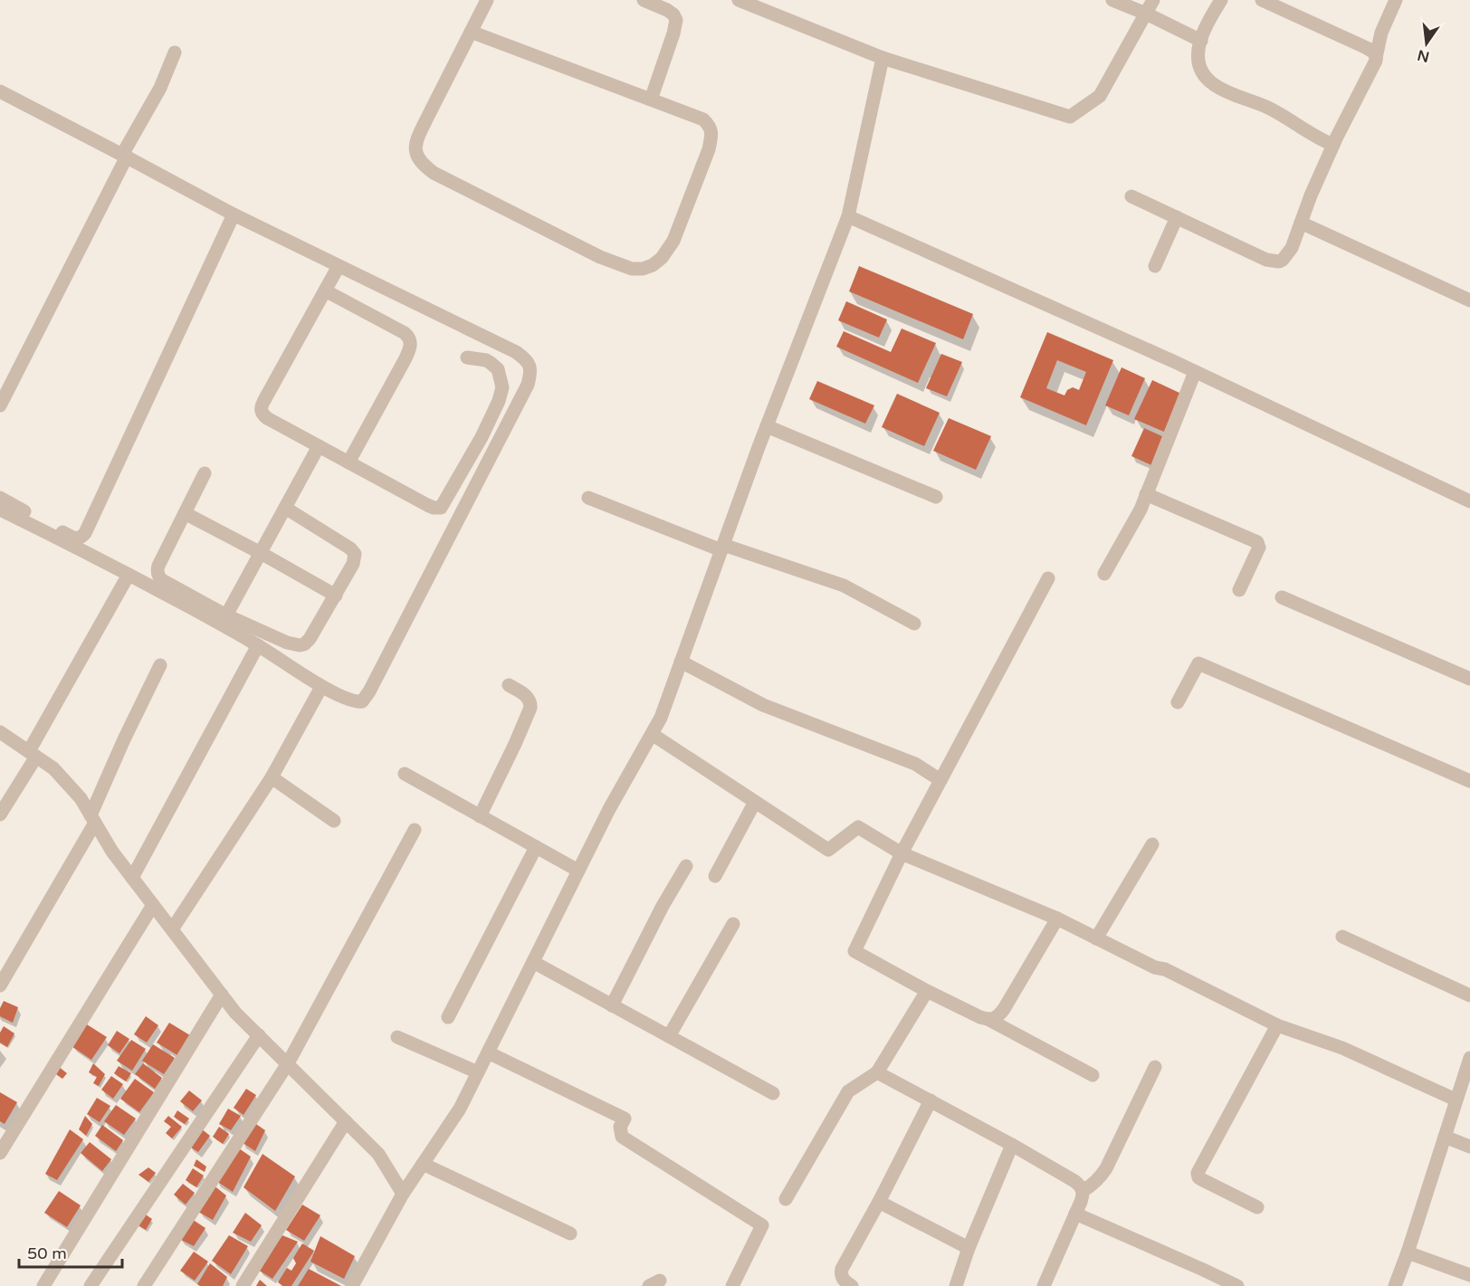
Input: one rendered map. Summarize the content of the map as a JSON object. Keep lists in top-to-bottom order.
{
  "scale_bar": "50 m",
  "north": "bottom"
}
